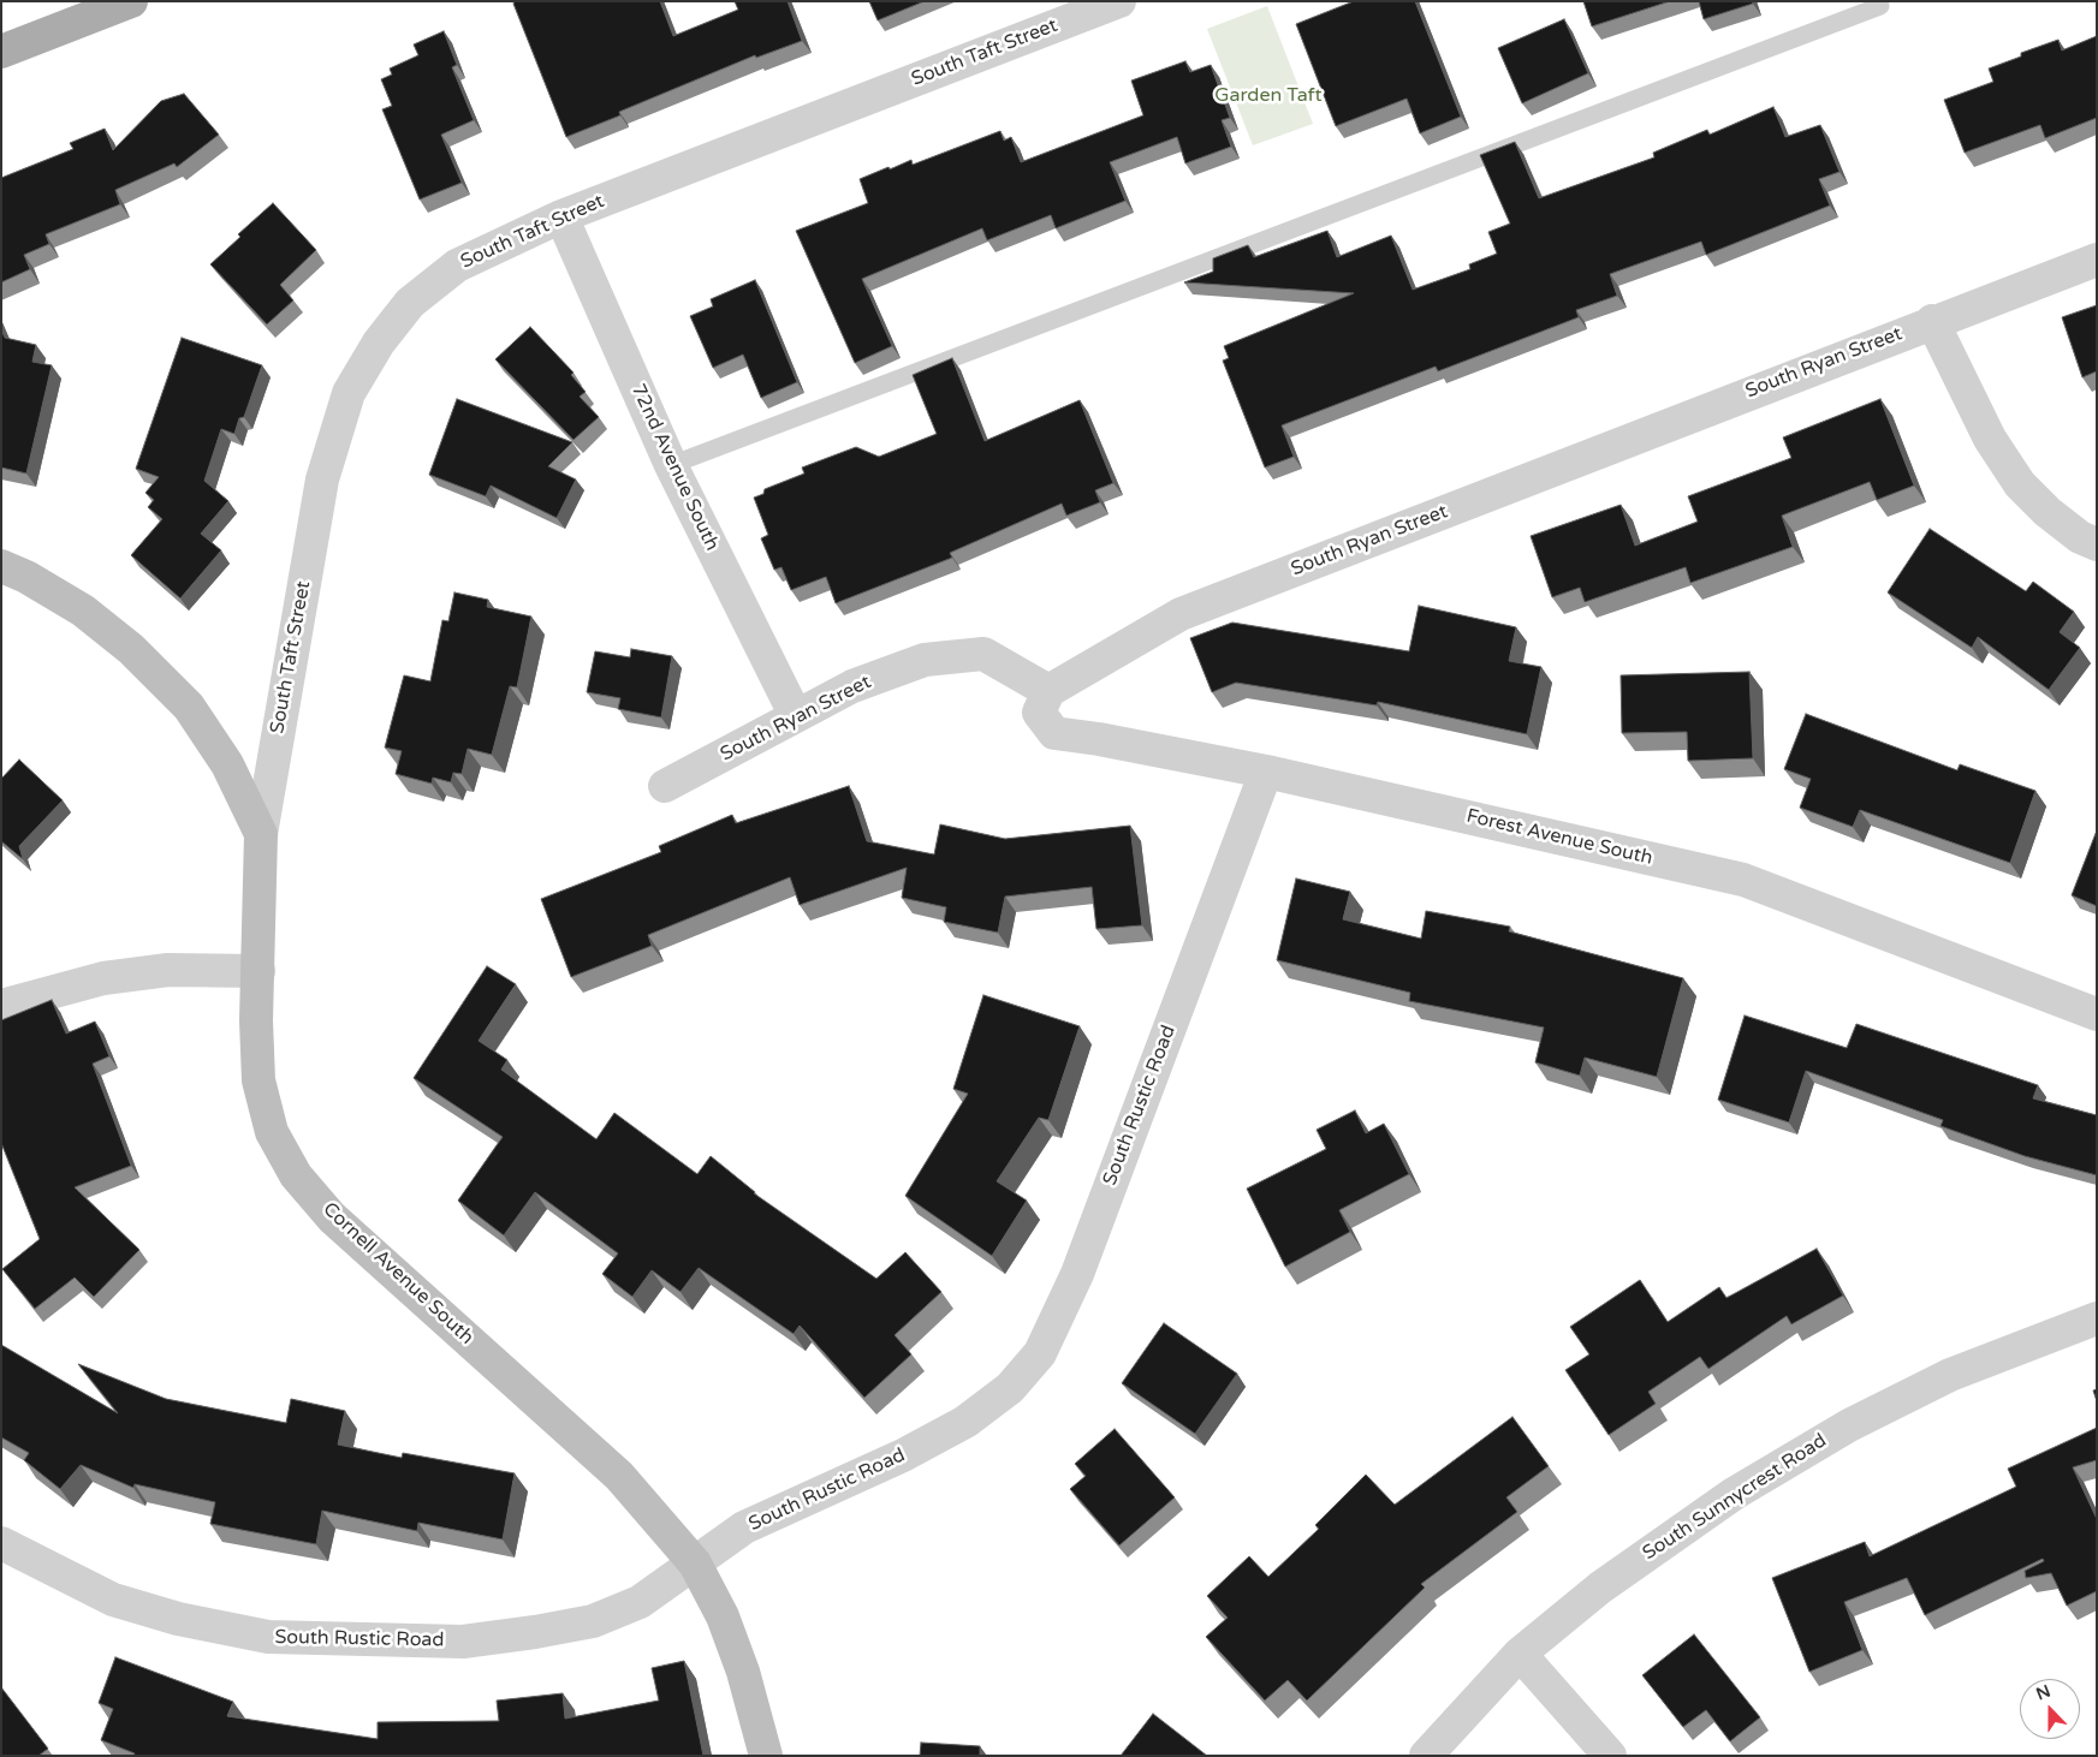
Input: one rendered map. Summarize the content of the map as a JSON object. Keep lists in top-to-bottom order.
{
  "streets": {
    "street": [
      "South Taft Street",
      "South Ryan Street",
      "72nd Avenue South",
      "Forest Avenue South",
      "South Rustic Road",
      "Cornell Avenue South",
      "South Sunnycrest Road"
    ]
  },
  "crossings": [
    ["South Taft Street", "72nd Avenue South"],
    ["South Taft Street", "Cornell Avenue South"],
    ["South Ryan Street", "72nd Avenue South"],
    ["South Ryan Street", "Forest Avenue South"],
    ["Forest Avenue South", "South Rustic Road"],
    ["South Rustic Road", "Cornell Avenue South"]
  ],
  "parks": ["Garden Taft"],
  "north": "top"
}
